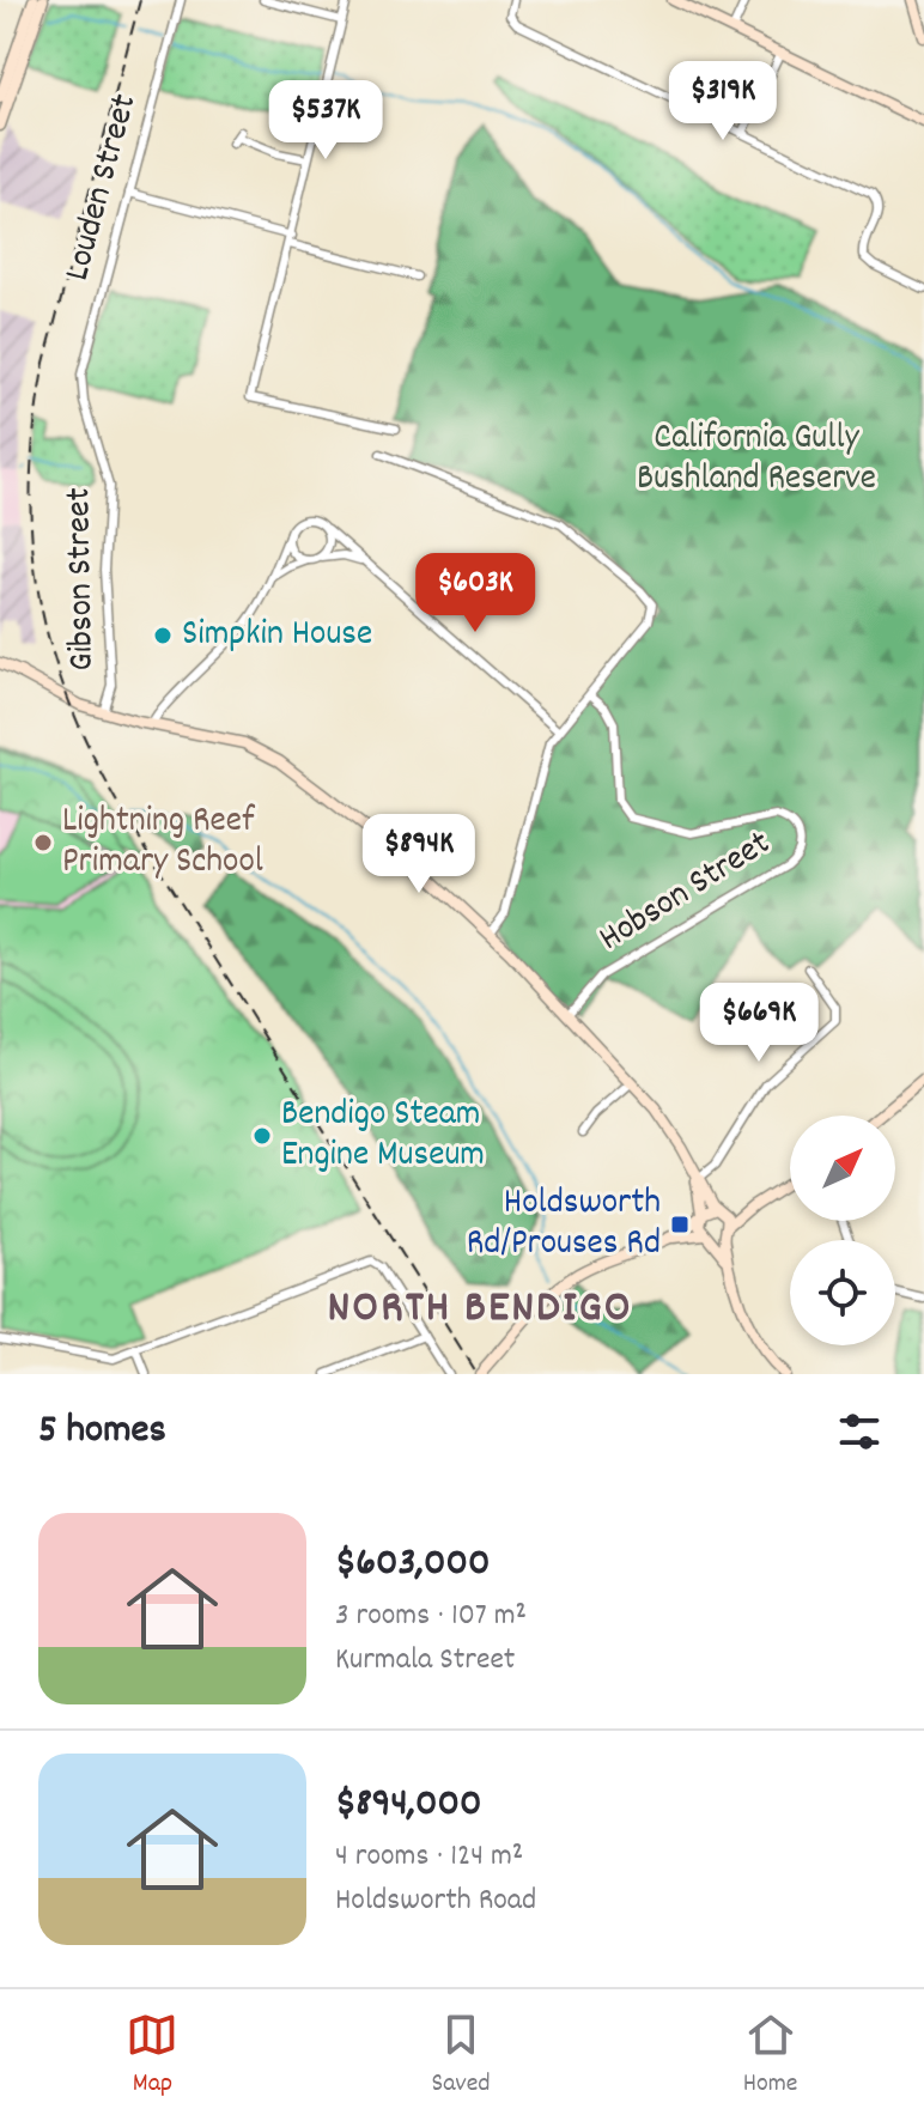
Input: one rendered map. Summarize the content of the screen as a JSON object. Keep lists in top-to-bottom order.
{
  "streets": {
    "street": ["Louden Street", "Gibson Street", "Hobson Street"]
  },
  "crossings": [
    ["Louden Street", "Gibson Street"]
  ],
  "districts": ["NORTH BENDIGO"],
  "parks": ["California Gully Bushland Reserve"],
  "places": {
    "other": ["Simpkin House", "Lightning Reef Primary School", "Bendigo Steam Engine Museum"],
    "transit": ["Holdsworth Rd/Prouses Rd"]
  },
  "north": "top right",
  "page": {
    "price": [
      "$319K",
      "$537K",
      "$603K",
      "$894K",
      "$669K"
    ],
    "heading": "5 homes",
    "list": [
      {
        "name": "$603,000",
        "note": "3 rooms · 107 m² · Kurmala Street"
      },
      {
        "name": "$894,000",
        "note": "4 rooms · 124 m² · Holdsworth Road"
      }
    ],
    "tabs": ["Map", "Saved", "Home"]
  }
}
